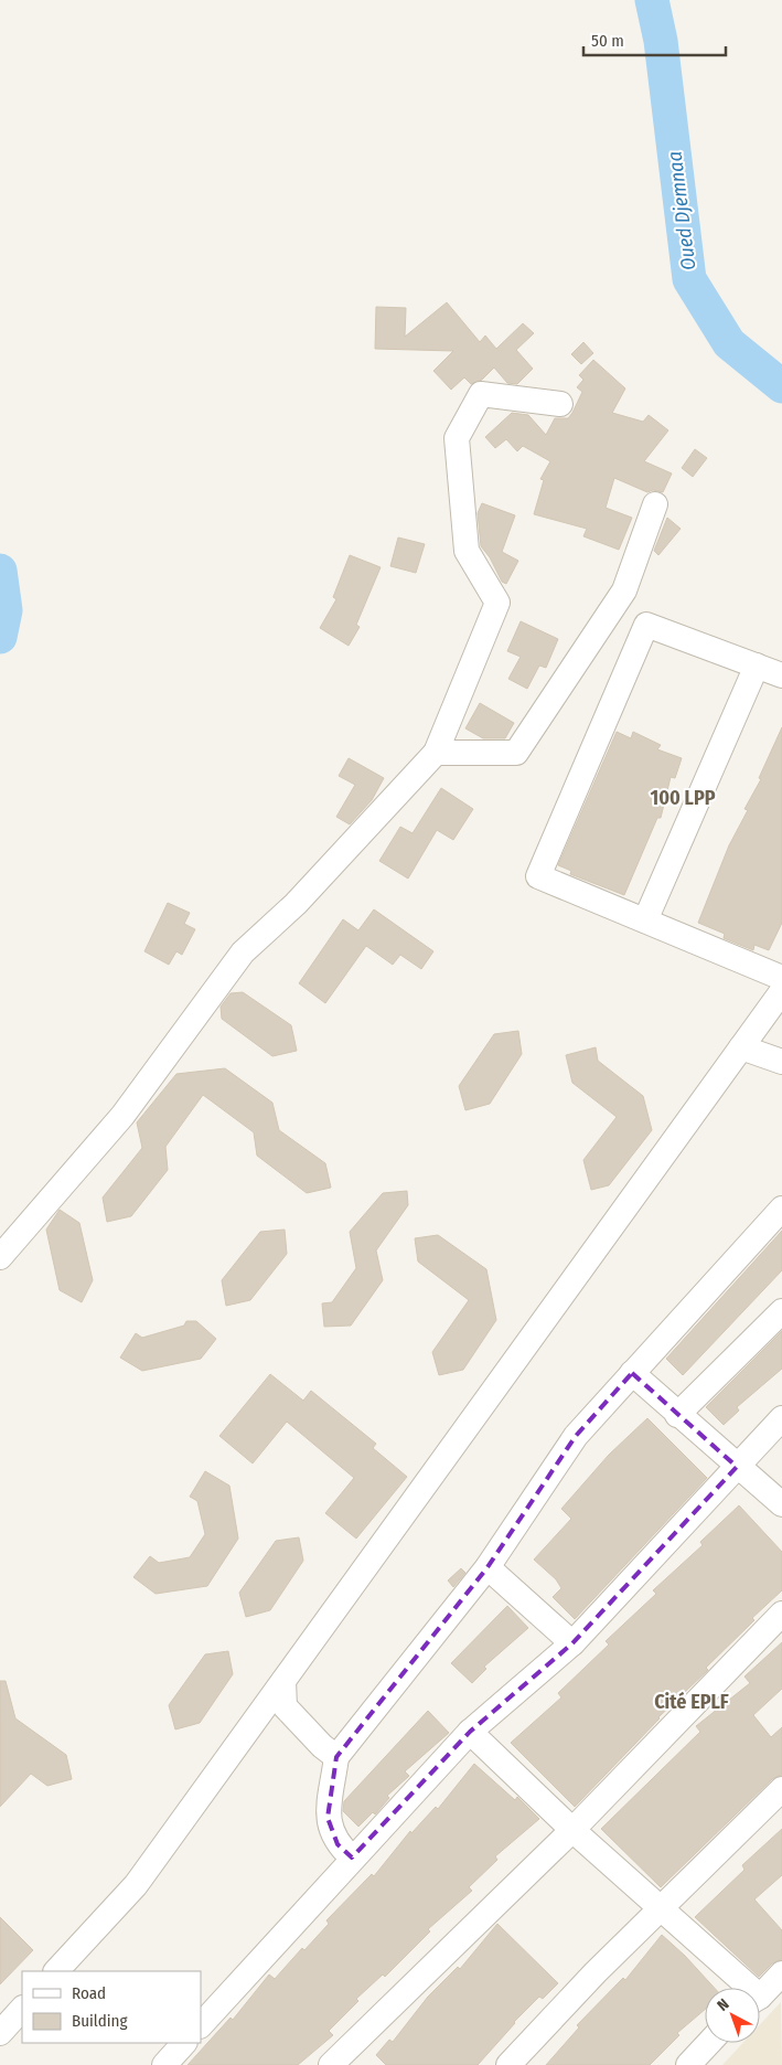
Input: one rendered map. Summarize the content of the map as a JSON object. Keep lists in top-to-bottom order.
{
  "districts": ["100 LPP", "Cité EPLF"],
  "water": ["Oued Djemnaa"],
  "legend": ["Road", "Building"],
  "scale_bar": "50 m",
  "north": "top left"
}
